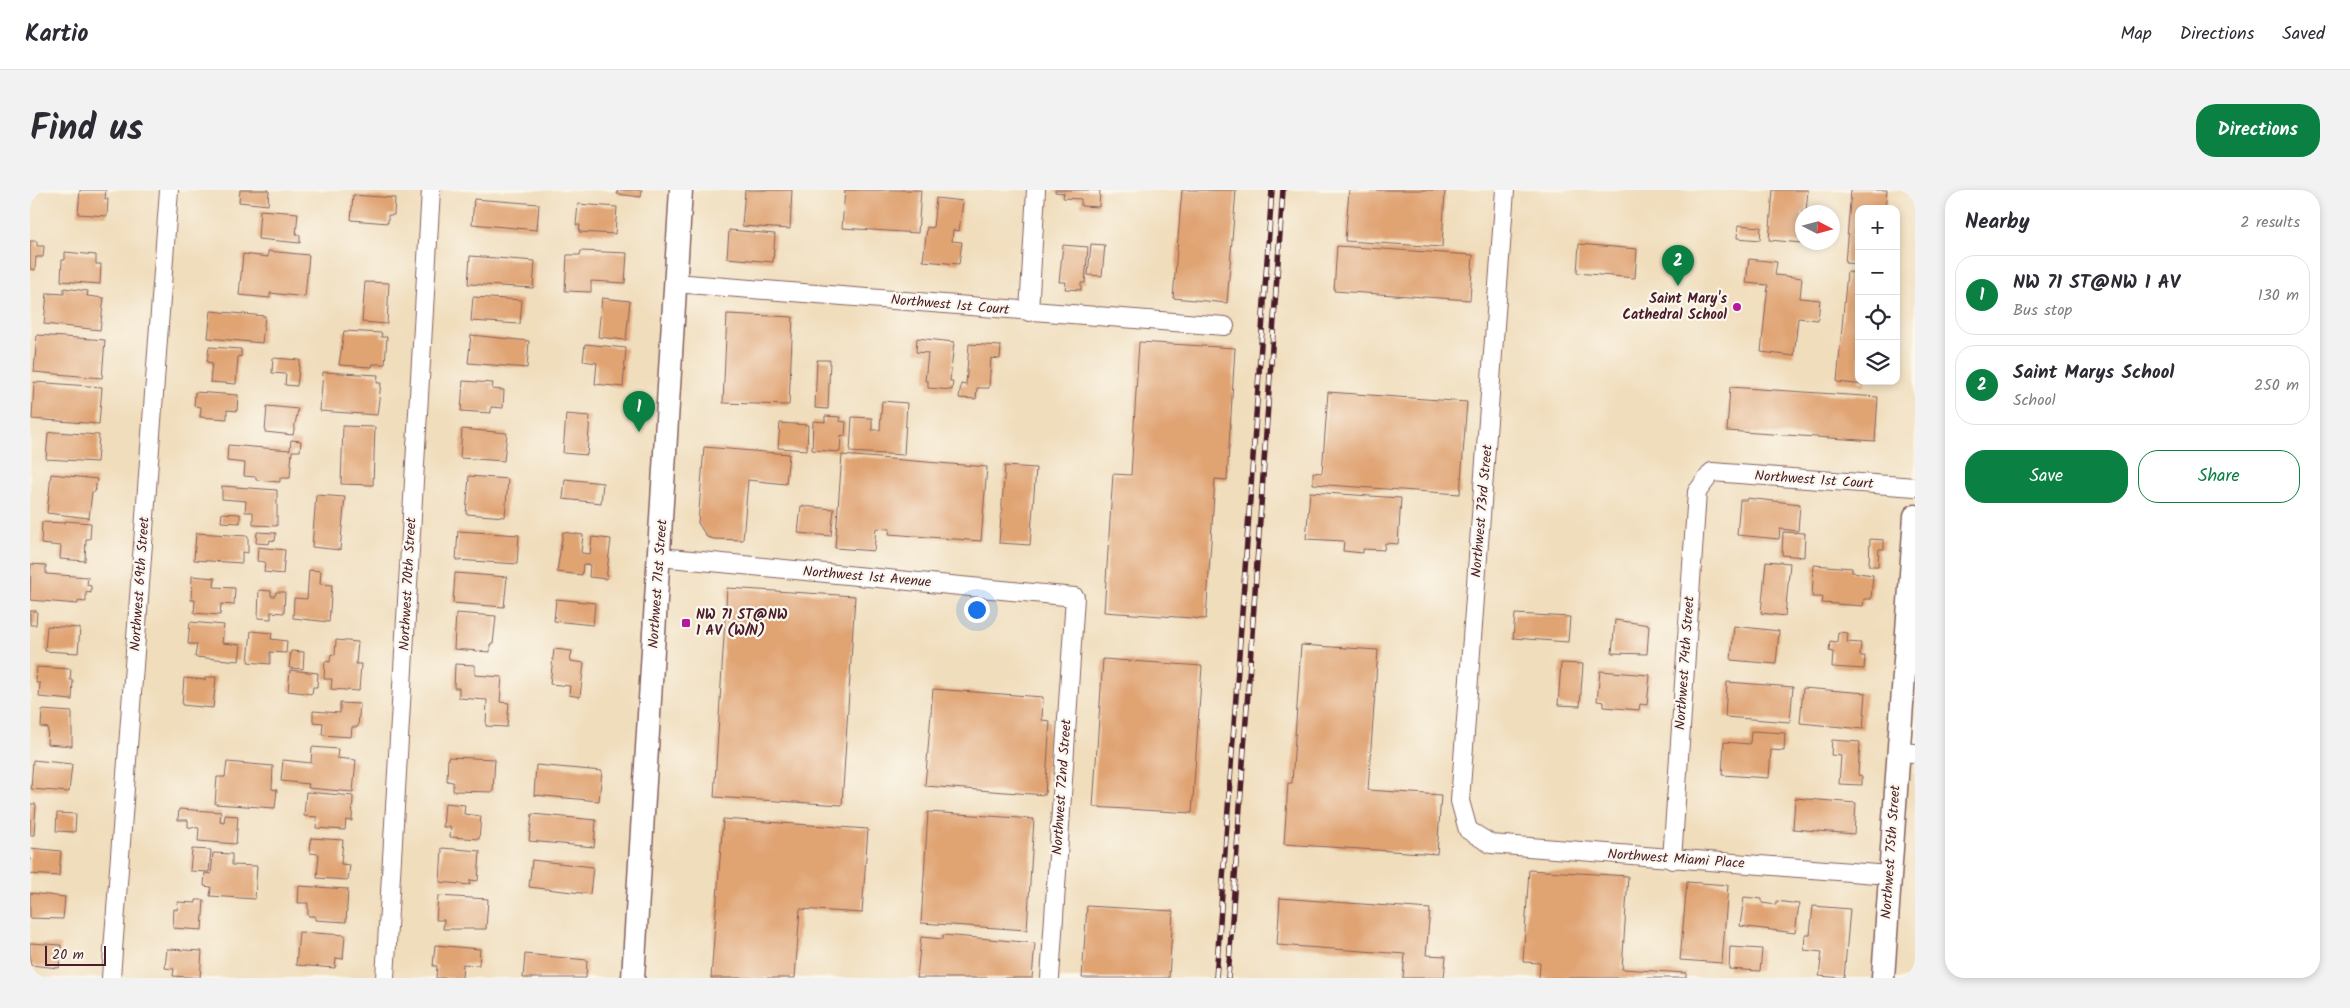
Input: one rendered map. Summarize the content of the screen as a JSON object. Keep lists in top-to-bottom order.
{
  "streets": {
    "street": [
      "Northwest 1st Court",
      "Northwest 73rd Street",
      "Northwest 1st Avenue",
      "Northwest 69th Street",
      "Northwest 70th Street",
      "Northwest 71st Street",
      "Northwest 74th Street",
      "Northwest 72nd Street",
      "Northwest 75th Street",
      "Northwest Miami Place"
    ]
  },
  "crossings": [
    ["Northwest 1st Court", "Northwest 71st Street"],
    ["Northwest 1st Court", "Northwest 74th Street"],
    ["Northwest 73rd Street", "Northwest Miami Place"],
    ["Northwest 1st Avenue", "Northwest 71st Street"],
    ["Northwest 1st Avenue", "Northwest 72nd Street"],
    ["Northwest 74th Street", "Northwest Miami Place"],
    ["Northwest 75th Street", "Northwest Miami Place"]
  ],
  "places": {
    "other": ["Saint Mary's Cathedral School"],
    "transit": ["NW 71 ST@NW 1 AV (W/N)"]
  },
  "scale_bar": "20 m",
  "north": "right",
  "page": {
    "header": "Kartio",
    "nav": ["Map", "Directions", "Saved"],
    "title": "Find us",
    "buttons": [
      "Directions",
      ["Save", "Share"]
    ],
    "heading": ["Nearby", "2 results"],
    "map_buttons": ["+", "−"],
    "pins": ["2", "1"],
    "list": [
      {
        "mark": "1",
        "name": "NW 71 ST@NW 1 AV",
        "note": "Bus stop",
        "value": "130 m"
      },
      {
        "mark": "2",
        "name": "Saint Marys School",
        "note": "School",
        "value": "250 m"
      }
    ],
    "scale": "20 m"
  }
}
